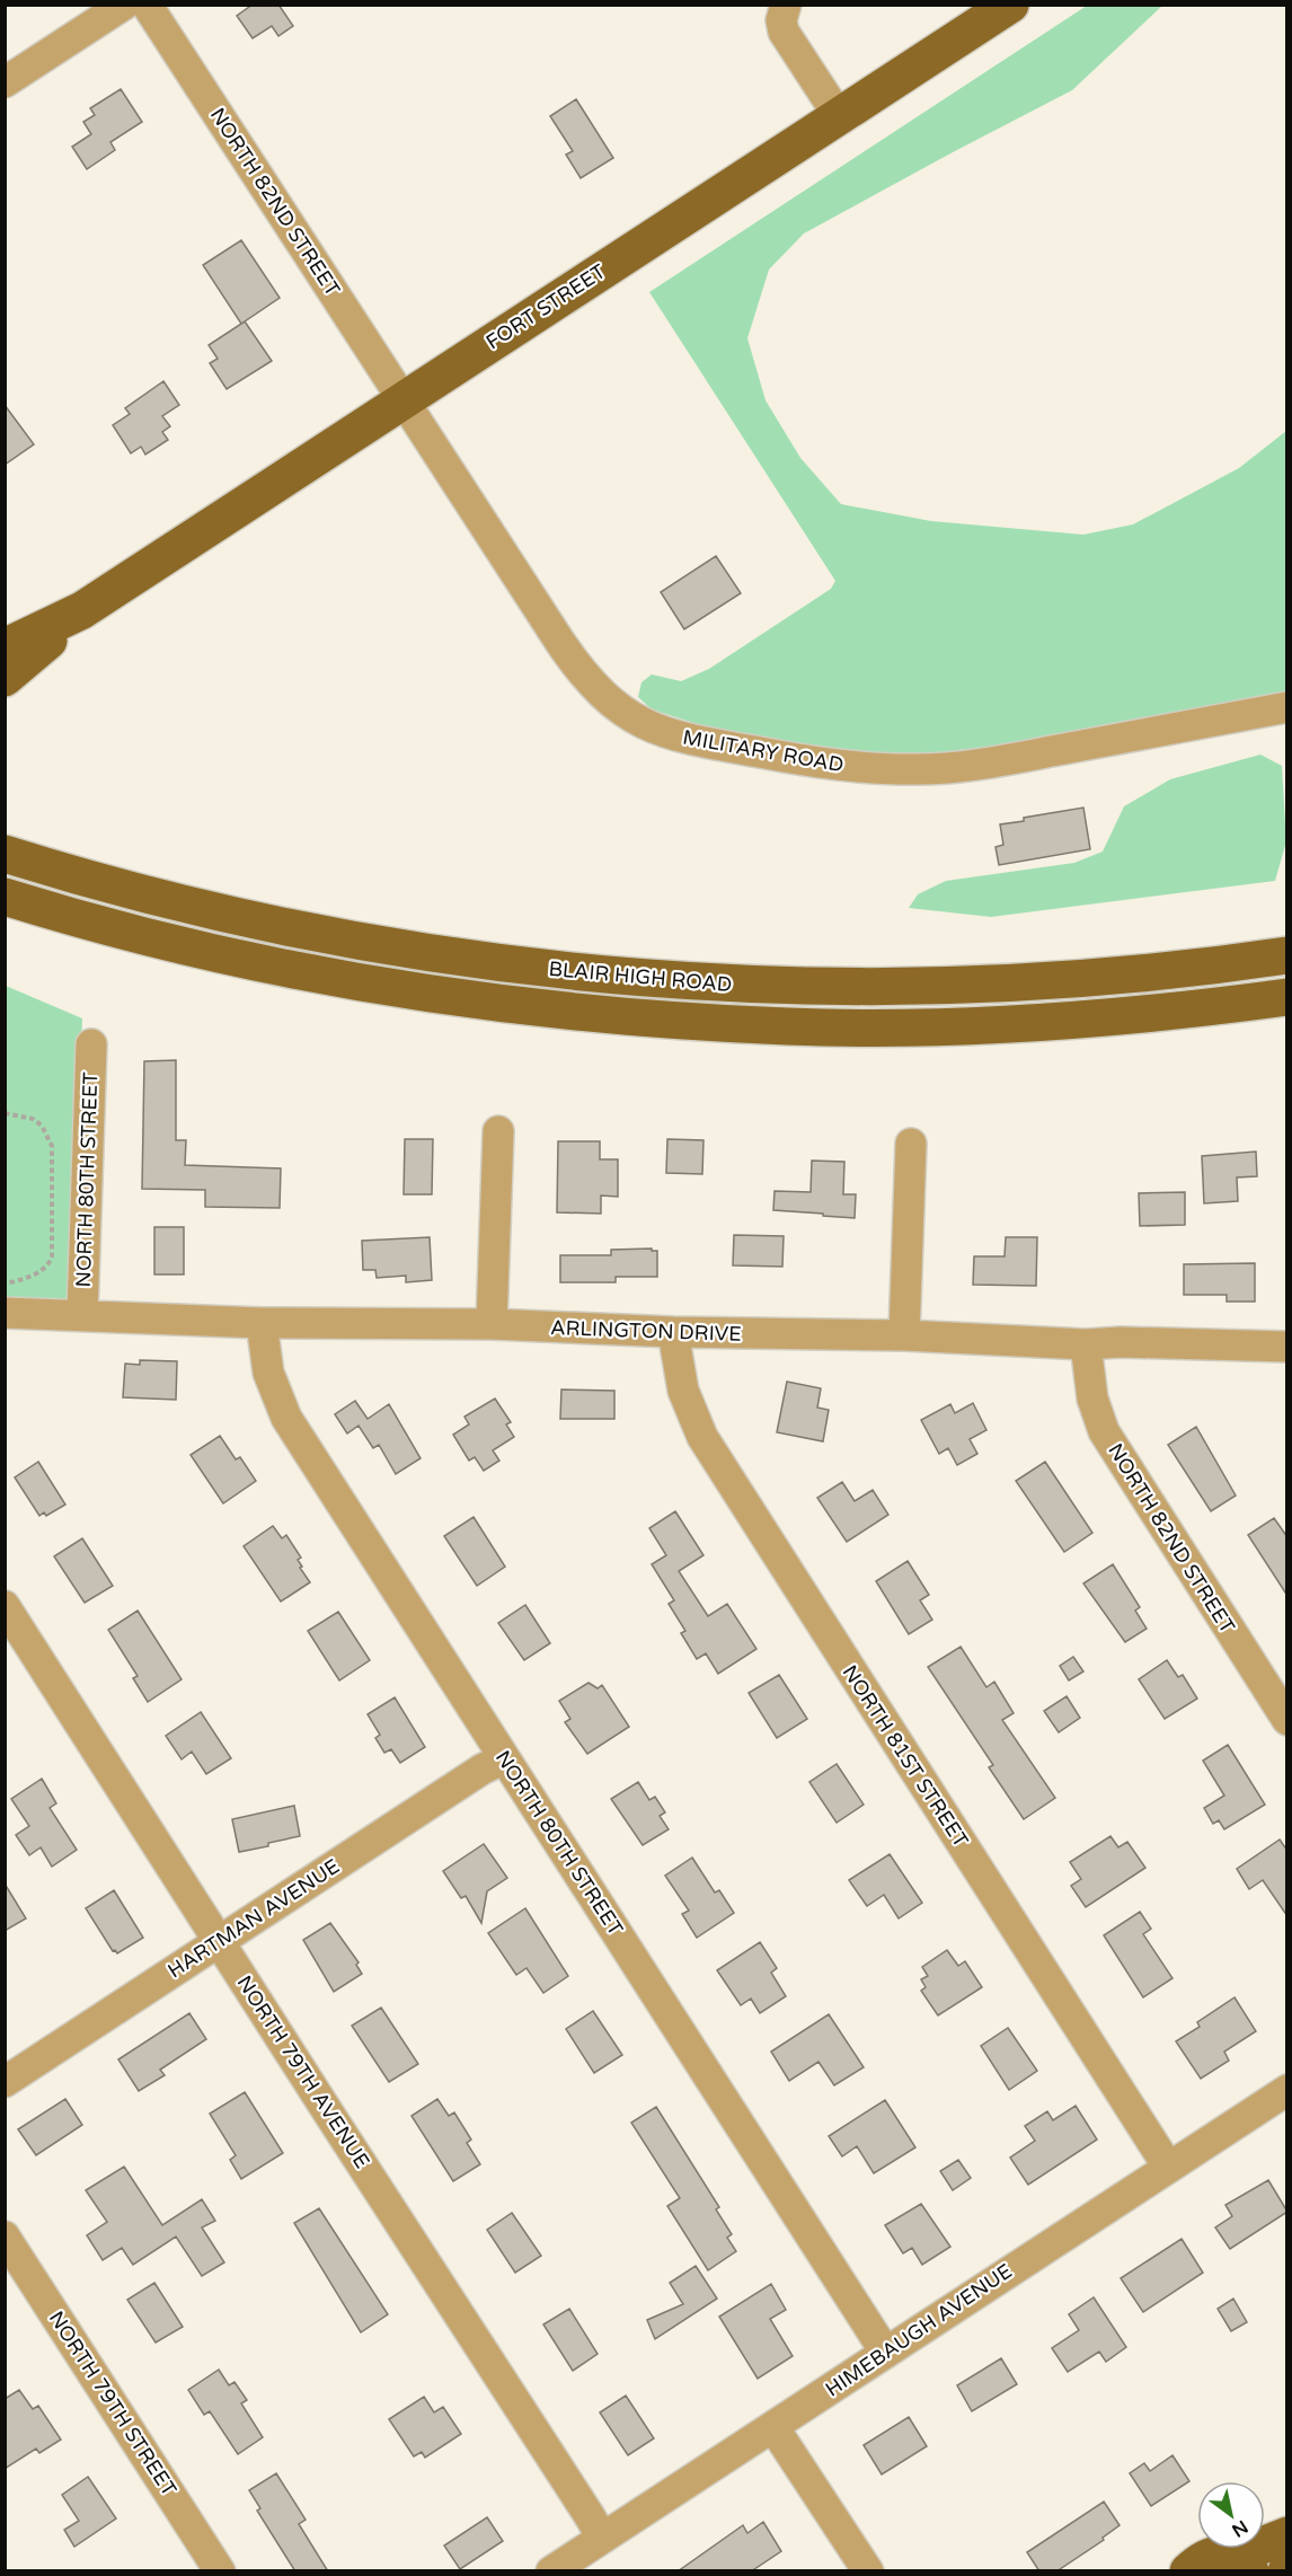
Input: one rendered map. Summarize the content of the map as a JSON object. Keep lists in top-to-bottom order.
{
  "streets": {
    "main road": ["FORT STREET", "BLAIR HIGH ROAD"],
    "street": [
      "NORTH 82ND STREET",
      "MILITARY ROAD",
      "NORTH 80TH STREET",
      "ARLINGTON DRIVE",
      "NORTH 81ST STREET",
      "HARTMAN AVENUE",
      "NORTH 79TH AVENUE",
      "HIMEBAUGH AVENUE",
      "NORTH 79TH STREET"
    ]
  },
  "crossings": [
    ["NORTH 82ND STREET", "FORT STREET"],
    ["NORTH 82ND STREET", "MILITARY ROAD"],
    ["NORTH 82ND STREET", "ARLINGTON DRIVE"],
    ["FORT STREET", "MILITARY ROAD"],
    ["NORTH 80TH STREET", "ARLINGTON DRIVE"],
    ["NORTH 80TH STREET", "HARTMAN AVENUE"],
    ["NORTH 80TH STREET", "HIMEBAUGH AVENUE"],
    ["ARLINGTON DRIVE", "NORTH 81ST STREET"],
    ["NORTH 81ST STREET", "HIMEBAUGH AVENUE"],
    ["HARTMAN AVENUE", "NORTH 79TH AVENUE"],
    ["NORTH 79TH AVENUE", "HIMEBAUGH AVENUE"]
  ],
  "north": "bottom right"
}
